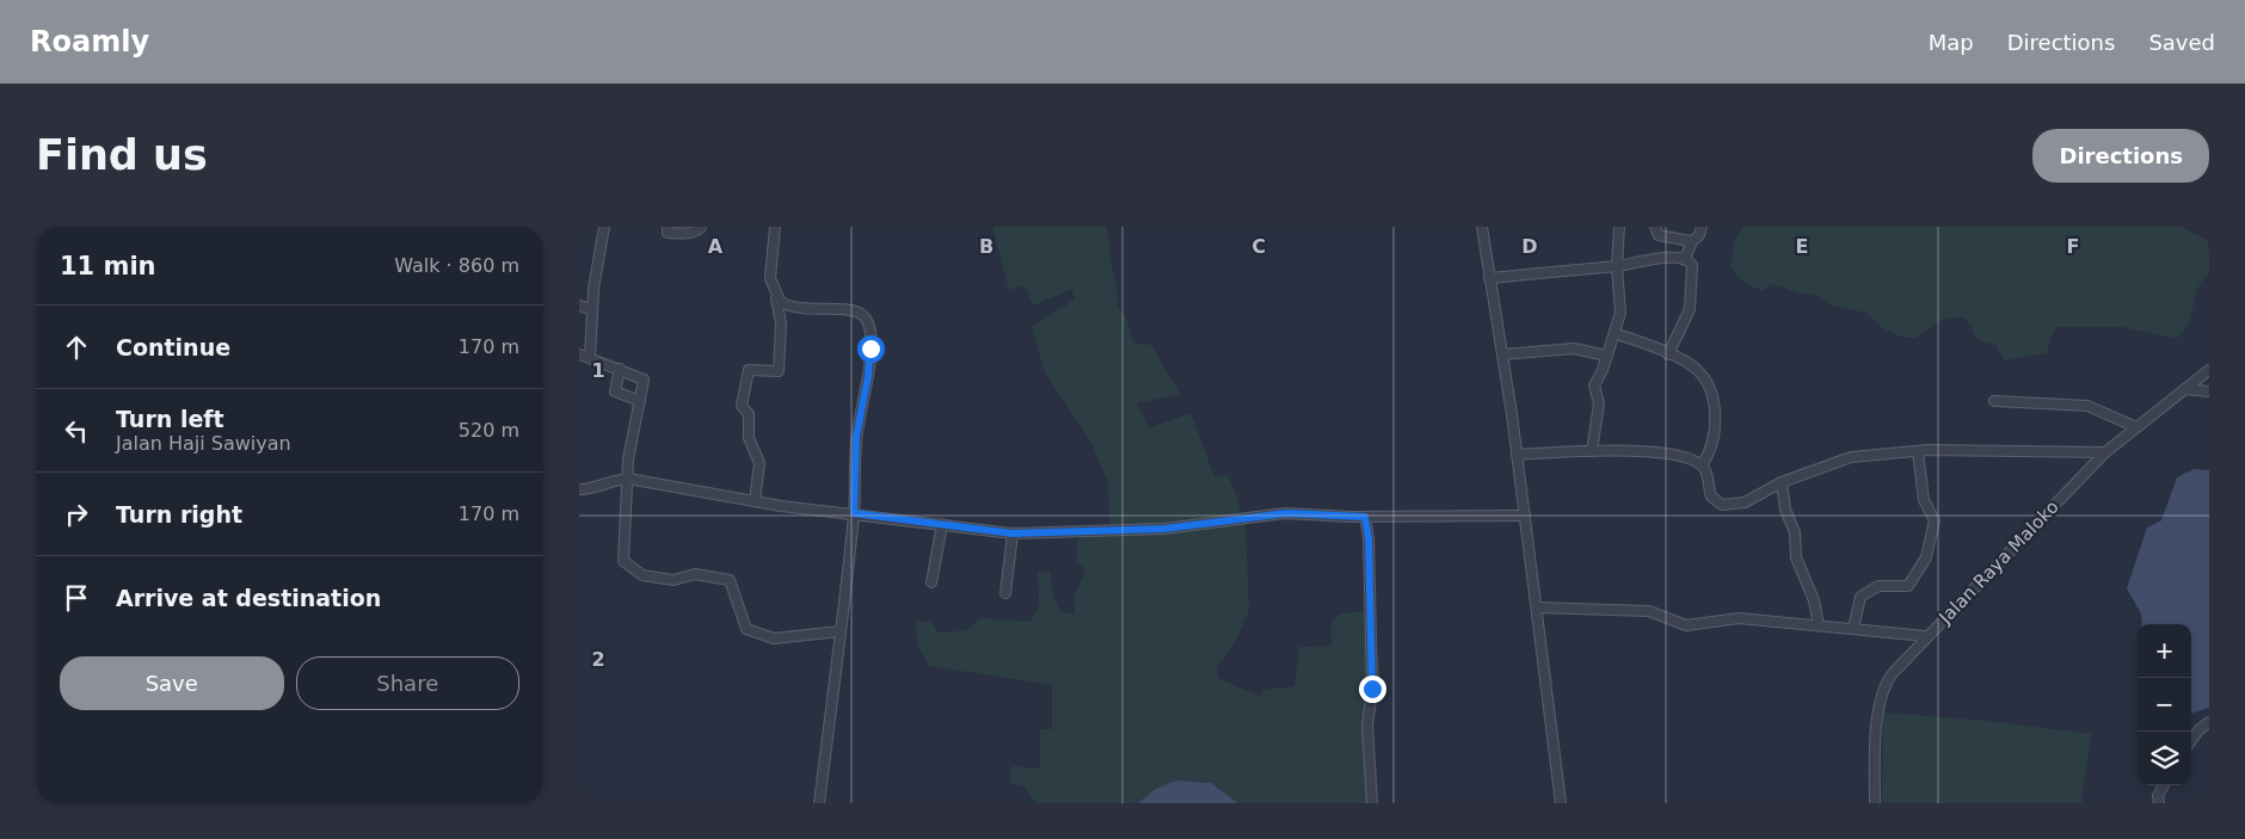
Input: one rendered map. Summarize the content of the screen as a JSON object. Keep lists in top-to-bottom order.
{
  "streets": {
    "street": ["Jalan Raya Maloko"]
  },
  "page": {
    "header": "Roamly",
    "nav": ["Map", "Directions", "Saved"],
    "buttons": [
      "Directions",
      ["Save", "Share"]
    ],
    "title": "Find us",
    "heading": ["11 min", "Walk · 860 m"],
    "list": [
      ["Continue", "170 m"],
      ["Turn left", "Jalan Haji Sawiyan", "520 m"],
      ["Turn right", "170 m"],
      "Arrive at destination"
    ],
    "map_buttons": ["+", "−"]
  },
  "grid": {
    "columns": [
      "A",
      "B",
      "C",
      "D",
      "E",
      "F"
    ],
    "rows": ["1", "2"]
  }
}
